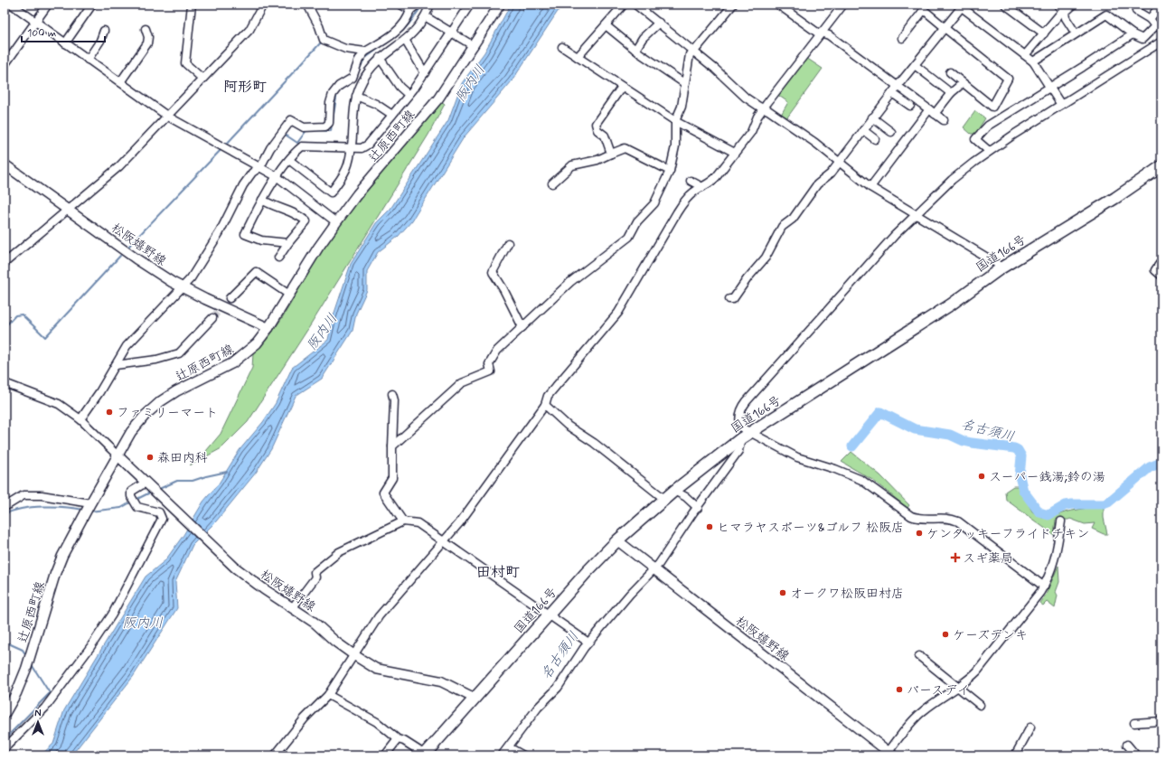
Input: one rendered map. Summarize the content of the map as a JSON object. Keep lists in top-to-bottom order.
{
  "streets": {
    "highway": ["国道166号"],
    "main road": ["辻原西町線", "松阪嬉野線"]
  },
  "crossings": [
    ["辻原西町線", "松阪嬉野線"],
    ["松阪嬉野線", "国道166号"]
  ],
  "districts": ["阿形町", "田村町"],
  "water": ["阪内川", "名古須川"],
  "places": {
    "other": [
      "ファミリーマート",
      "森田内科",
      "スーパー銭湯;鈴の湯",
      "ヒマラヤスポーツ&ゴルフ 松阪店",
      "ケンタッキーフライドチキン",
      "オークワ松阪田村店",
      "ケーズデンキ",
      "バースデイ"
    ],
    "health": ["スギ薬局"]
  },
  "scale_bar": "100 m",
  "north": "top"
}
